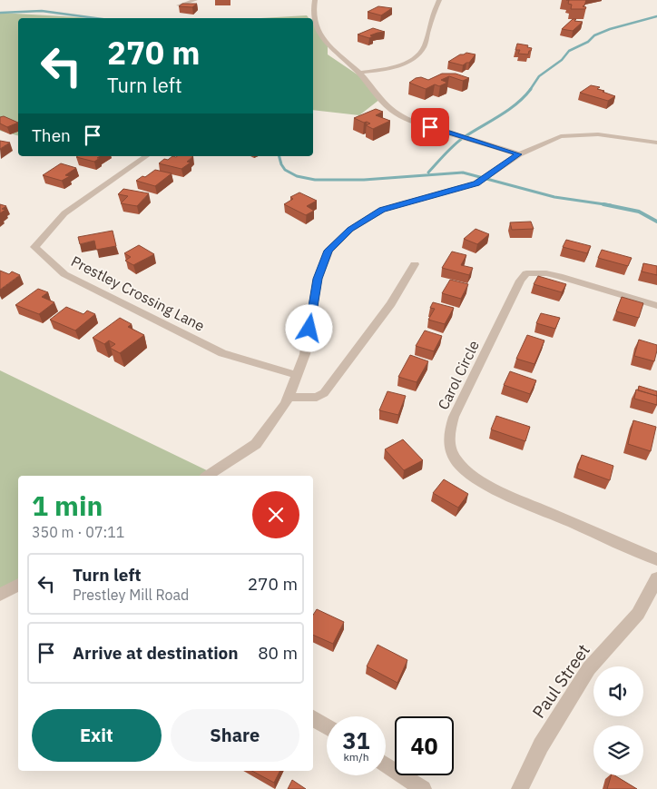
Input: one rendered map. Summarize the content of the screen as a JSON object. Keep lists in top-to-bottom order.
{
  "streets": {
    "street": ["Prestley Crossing Lane", "Carol Circle", "Paul Street"]
  },
  "page": {
    "turn": ["270 m", "Turn left"],
    "then": "Then",
    "heading": ["1 min", "350 m · 07:11"],
    "list": [
      {
        "name": "Turn left",
        "note": "Prestley Mill Road",
        "value": "270 m"
      },
      {
        "name": "Arrive at destination",
        "value": "80 m"
      }
    ],
    "buttons": ["Exit", "Share"],
    "speed": "31 km/h",
    "limit": "40"
  }
}
